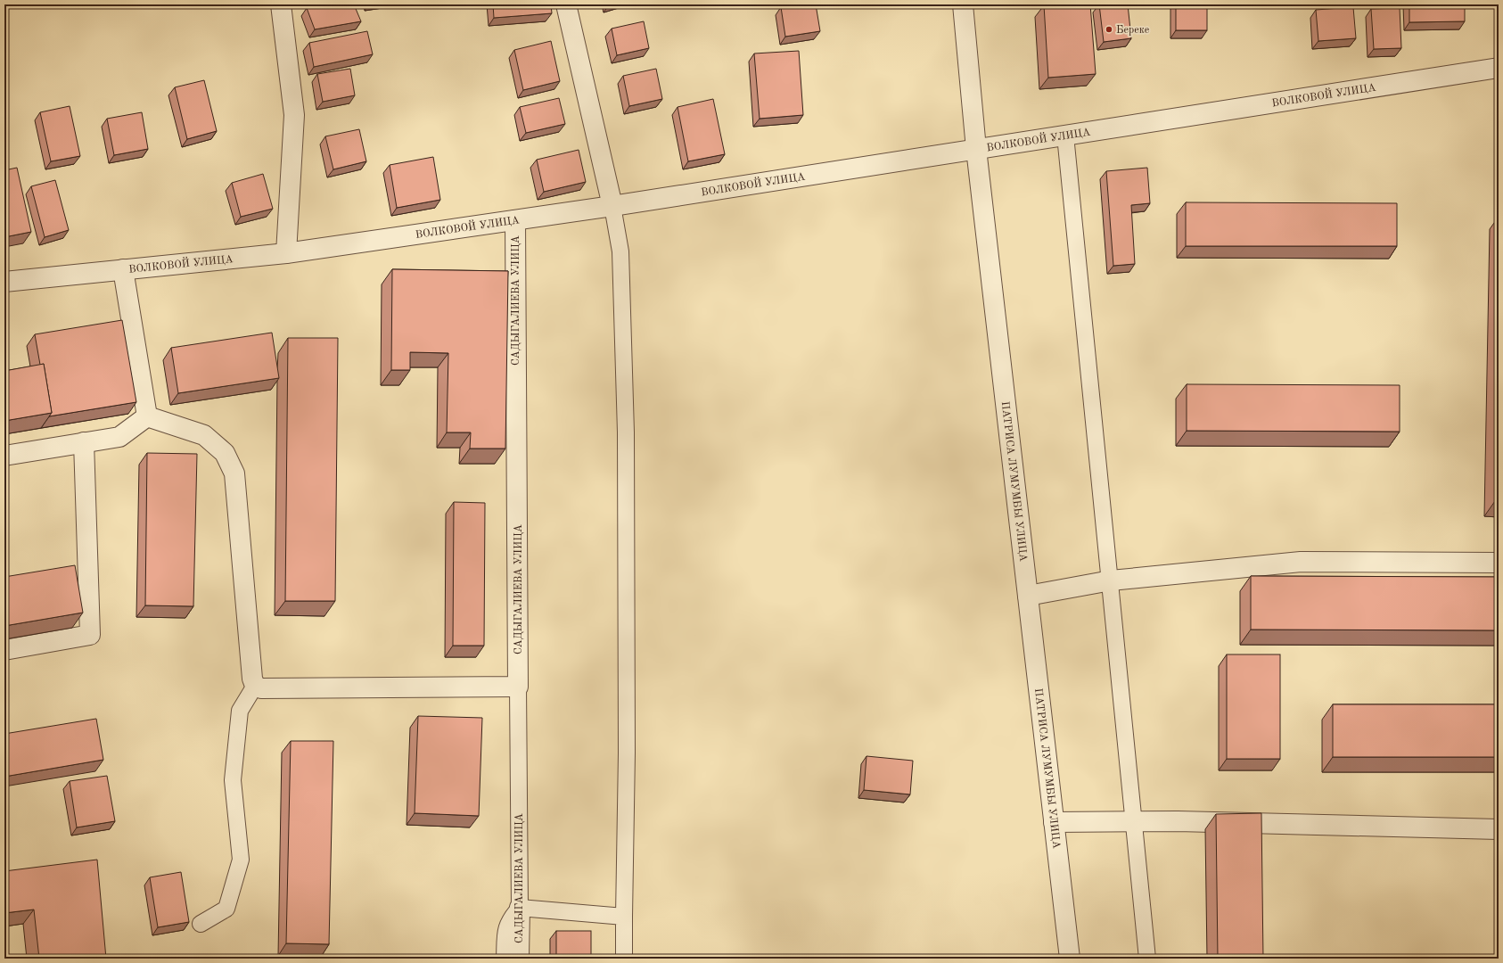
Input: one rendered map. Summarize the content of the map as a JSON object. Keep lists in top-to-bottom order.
{
  "streets": {
    "street": ["ВОЛКОВОЙ УЛИЦА", "САДЫГАЛИЕВА УЛИЦА", "ПАТРИСА ЛУМУМБЫ УЛИЦА"]
  },
  "crossings": [
    ["ВОЛКОВОЙ УЛИЦА", "САДЫГАЛИЕВА УЛИЦА"],
    ["ВОЛКОВОЙ УЛИЦА", "ПАТРИСА ЛУМУМБЫ УЛИЦА"]
  ],
  "places": ["Береке"]
}
